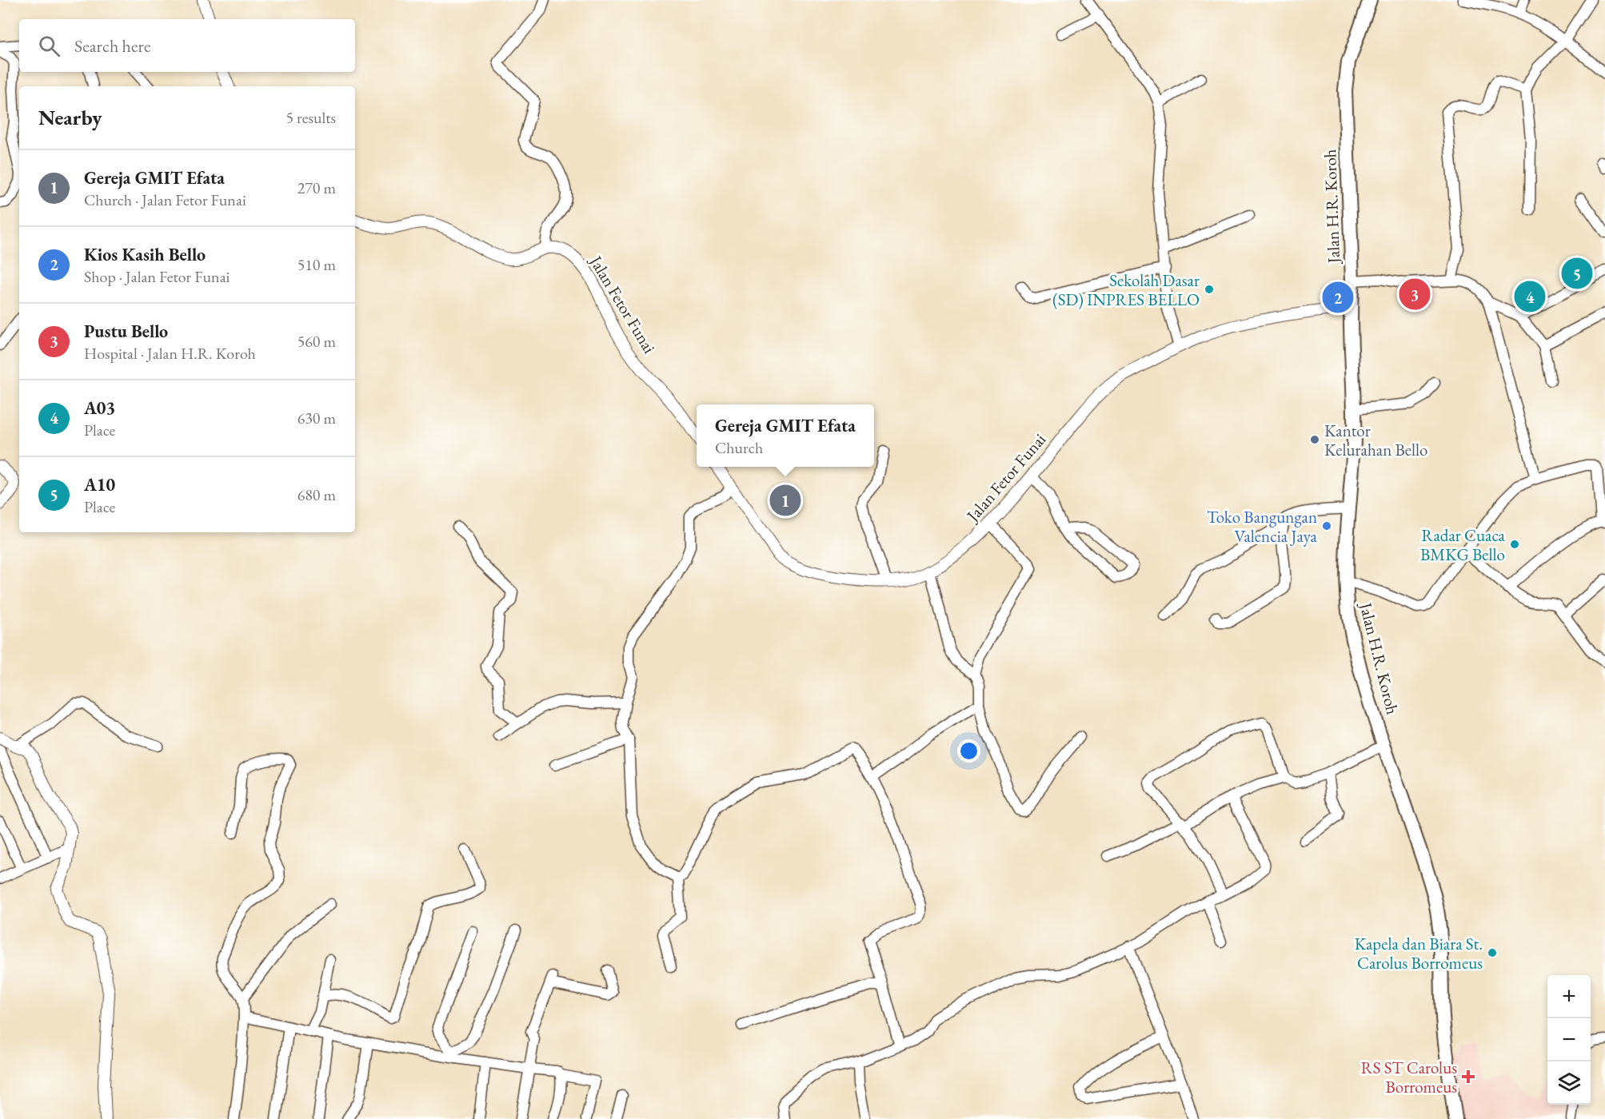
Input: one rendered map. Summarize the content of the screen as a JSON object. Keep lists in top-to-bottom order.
{
  "streets": {
    "main road": ["Jalan H.R. Koroh"],
    "street": ["Jalan Fetor Funai"]
  },
  "crossings": [
    ["Jalan H.R. Koroh", "Jalan Fetor Funai"]
  ],
  "places": {
    "other": [
      "Sekolah Dasar (SD) INPRES BELLO",
      "Kantor Kelurahan Bello",
      "Toko Bangungan Valencia Jaya",
      "Radar Cuaca BMKG Bello",
      "Kapela dan Biara St. Carolus Borromeus"
    ],
    "health": ["RS ST Carolus Borromeus"]
  },
  "page": {
    "search": "Search here",
    "heading": ["Nearby", "5 results"],
    "list": [
      {
        "mark": "1",
        "name": "Gereja GMIT Efata",
        "note": "Church · Jalan Fetor Funai",
        "value": "270 m"
      },
      {
        "mark": "2",
        "name": "Kios Kasih Bello",
        "note": "Shop · Jalan Fetor Funai",
        "value": "510 m"
      },
      {
        "mark": "3",
        "name": "Pustu Bello",
        "note": "Hospital · Jalan H.R. Koroh",
        "value": "560 m"
      },
      {
        "mark": "4",
        "name": "A03",
        "note": "Place",
        "value": "630 m"
      },
      {
        "mark": "5",
        "name": "A10",
        "note": "Place",
        "value": "680 m"
      }
    ],
    "pins": [
      "5",
      "3",
      "4",
      "2",
      "1"
    ],
    "popup": ["Gereja GMIT Efata", "Church"],
    "map_buttons": ["+", "−"]
  }
}
